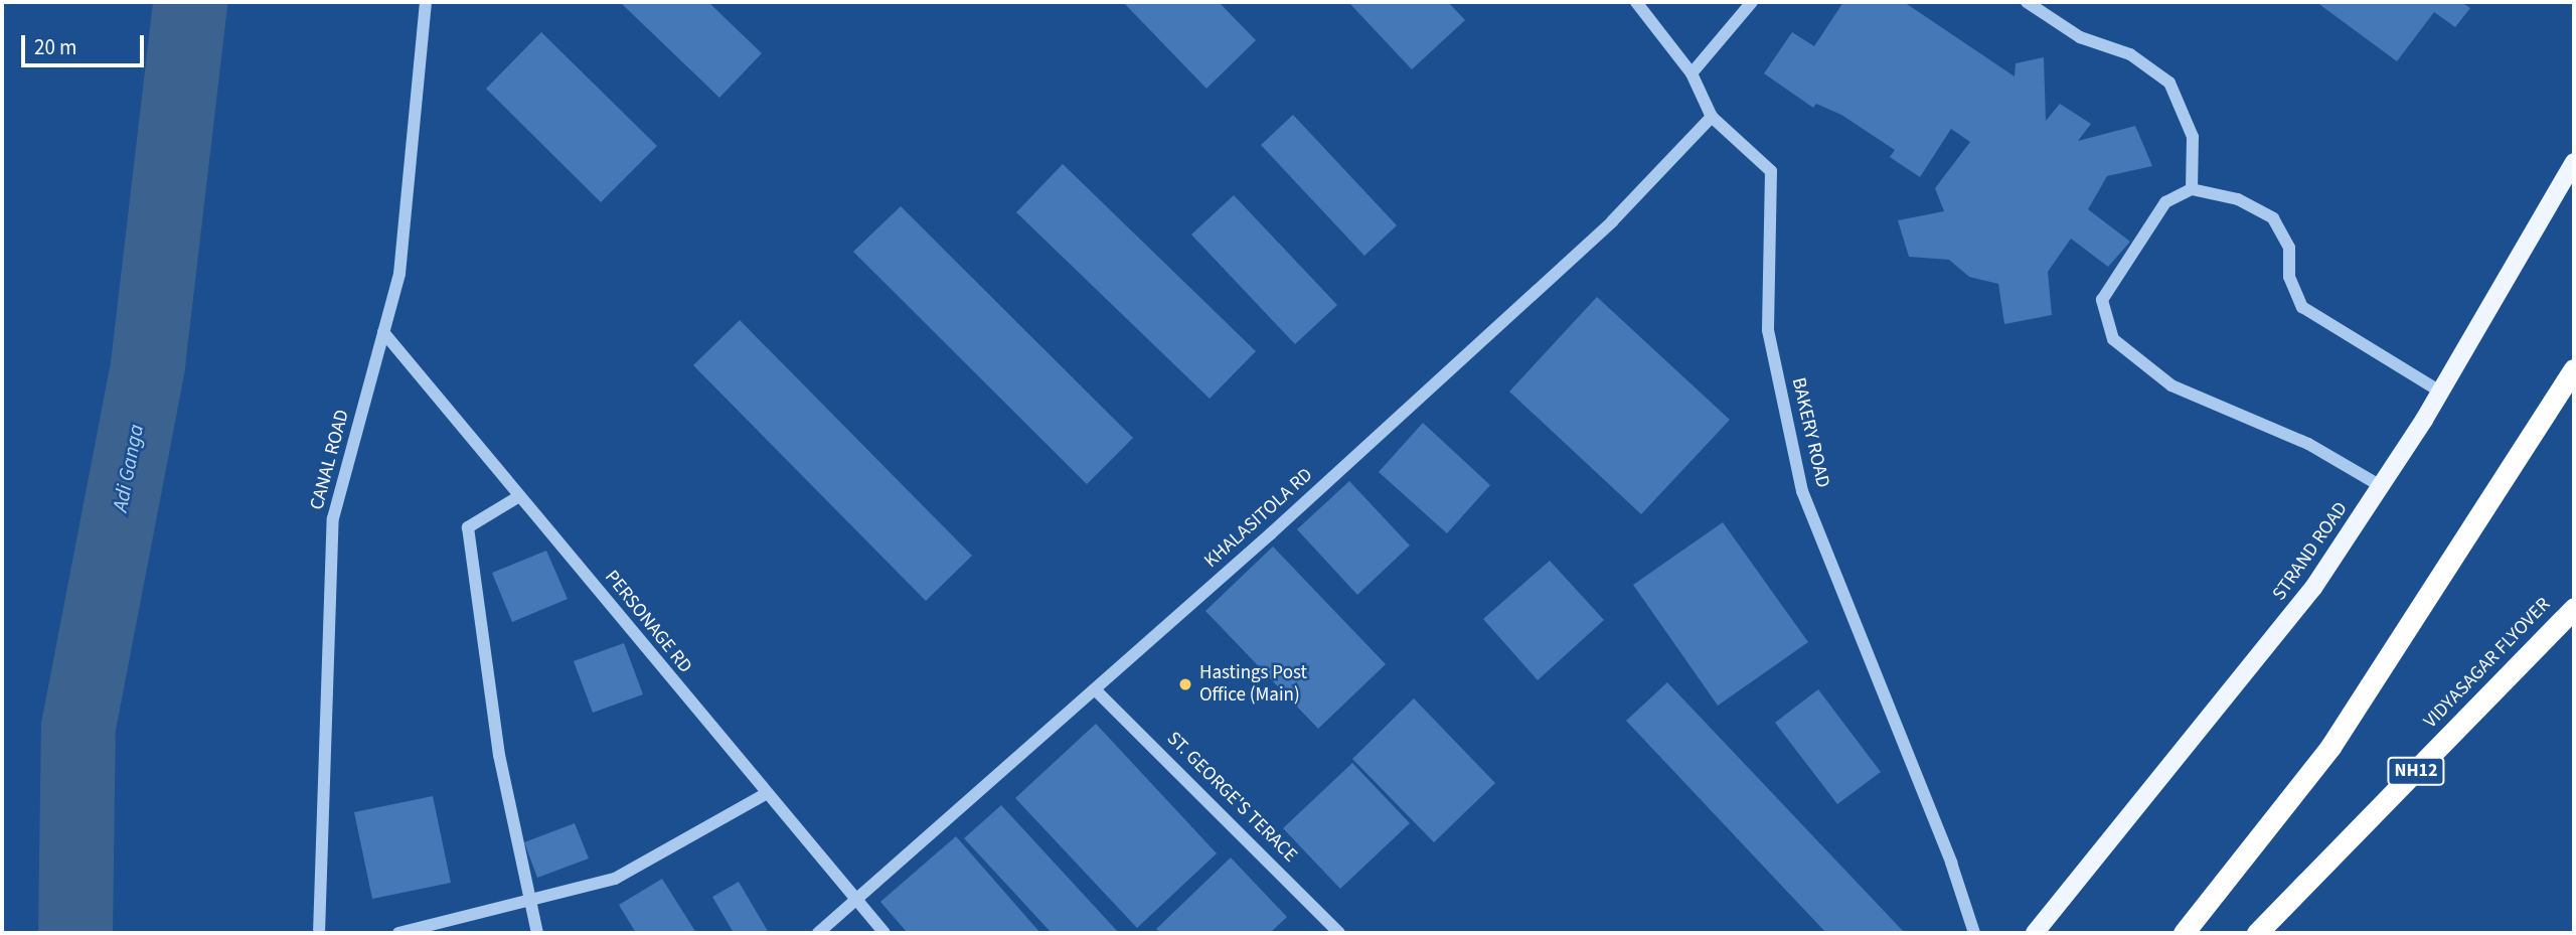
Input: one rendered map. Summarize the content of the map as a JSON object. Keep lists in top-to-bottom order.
{
  "streets": {
    "highway": ["VIDYASAGAR FLYOVER", "NH12"],
    "main road": ["STRAND ROAD"],
    "street": [
      "BAKERY ROAD",
      "CANAL ROAD",
      "KHALASITOLA RD",
      "PERSONAGE RD",
      "ST. GEORGE'S TERACE"
    ]
  },
  "crossings": [
    ["BAKERY ROAD", "KHALASITOLA RD"],
    ["CANAL ROAD", "PERSONAGE RD"],
    ["KHALASITOLA RD", "PERSONAGE RD"],
    ["KHALASITOLA RD", "ST. GEORGE'S TERACE"]
  ],
  "water": ["Adi Ganga"],
  "places": ["Hastings Post Office (Main)"],
  "scale_bar": "20 m"
}
